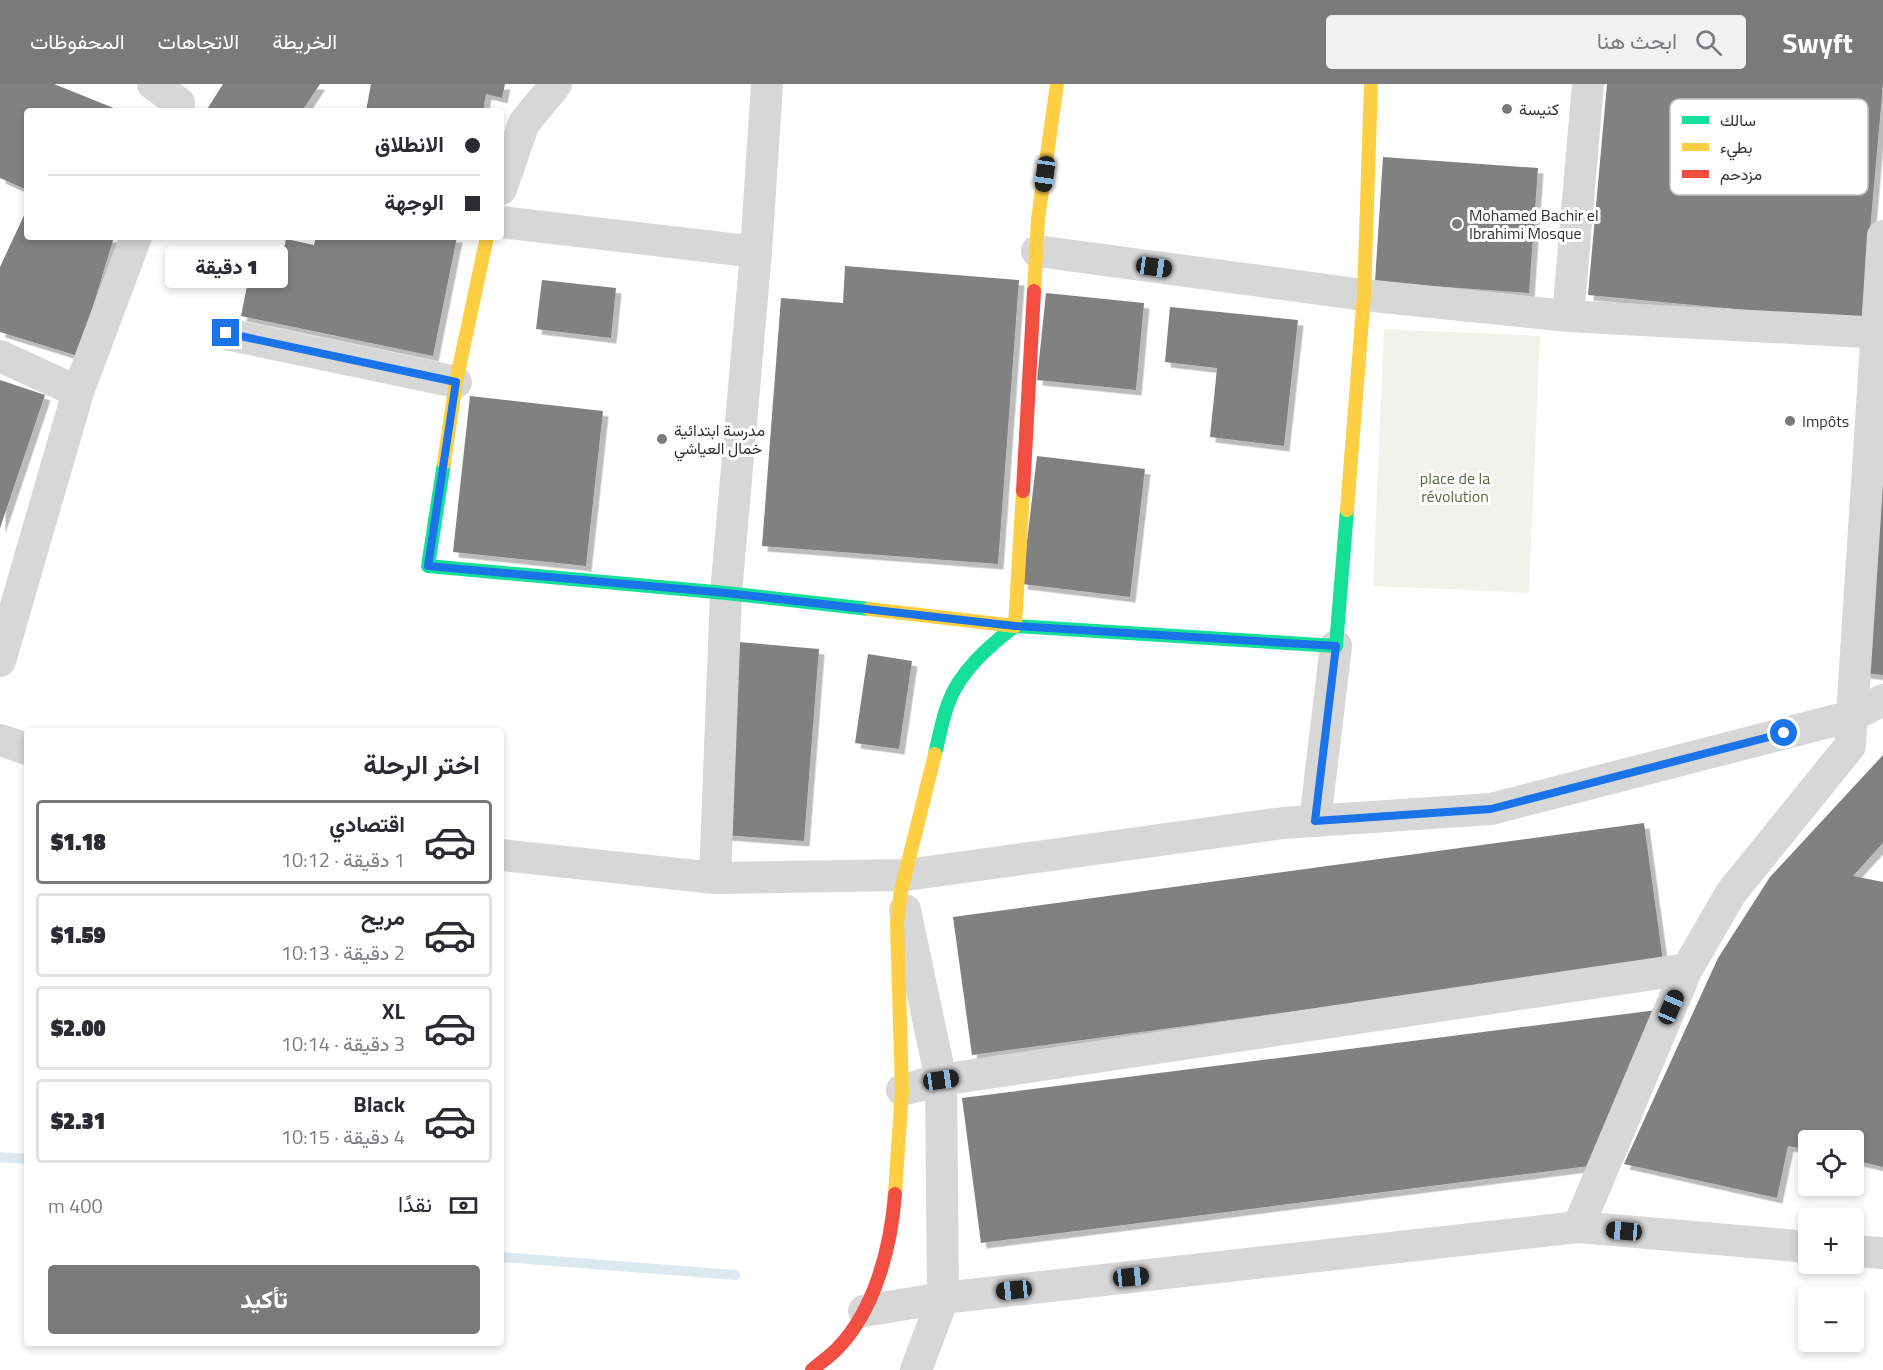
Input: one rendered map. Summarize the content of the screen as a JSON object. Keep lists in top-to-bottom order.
{
  "parks": ["place de la révolution"],
  "places": [
    "كنيسة",
    "Mohamed Bachir el Ibrahimi Mosque",
    "Impôts",
    "مدرسة ابتدائية خمال العياشي"
  ],
  "legend": ["سالك", "بطيء", "مزدحم"],
  "page": {
    "header": "Swyft",
    "search": "ابحث هنا",
    "nav": ["الخريطة", "الاتجاهات", "المحفوظات"],
    "banner": ["الانطلاق", "الوجهة"],
    "bubble": "1 دقيقة",
    "heading": "اختر الرحلة",
    "list": [
      {
        "name": "اقتصادي",
        "note": "1 دقيقة · 10:12",
        "value": "$1.18"
      },
      {
        "name": "مريح",
        "note": "2 دقيقة · 10:13",
        "value": "$1.59"
      },
      {
        "name": "XL",
        "note": "3 دقيقة · 10:14",
        "value": "$2.00"
      },
      {
        "name": "Black",
        "note": "4 دقيقة · 10:15",
        "value": "$2.31"
      }
    ],
    "map_buttons": ["+", "−"],
    "pay": ["نقدًا", "400 m"],
    "buttons": "تأكيد"
  }
}
